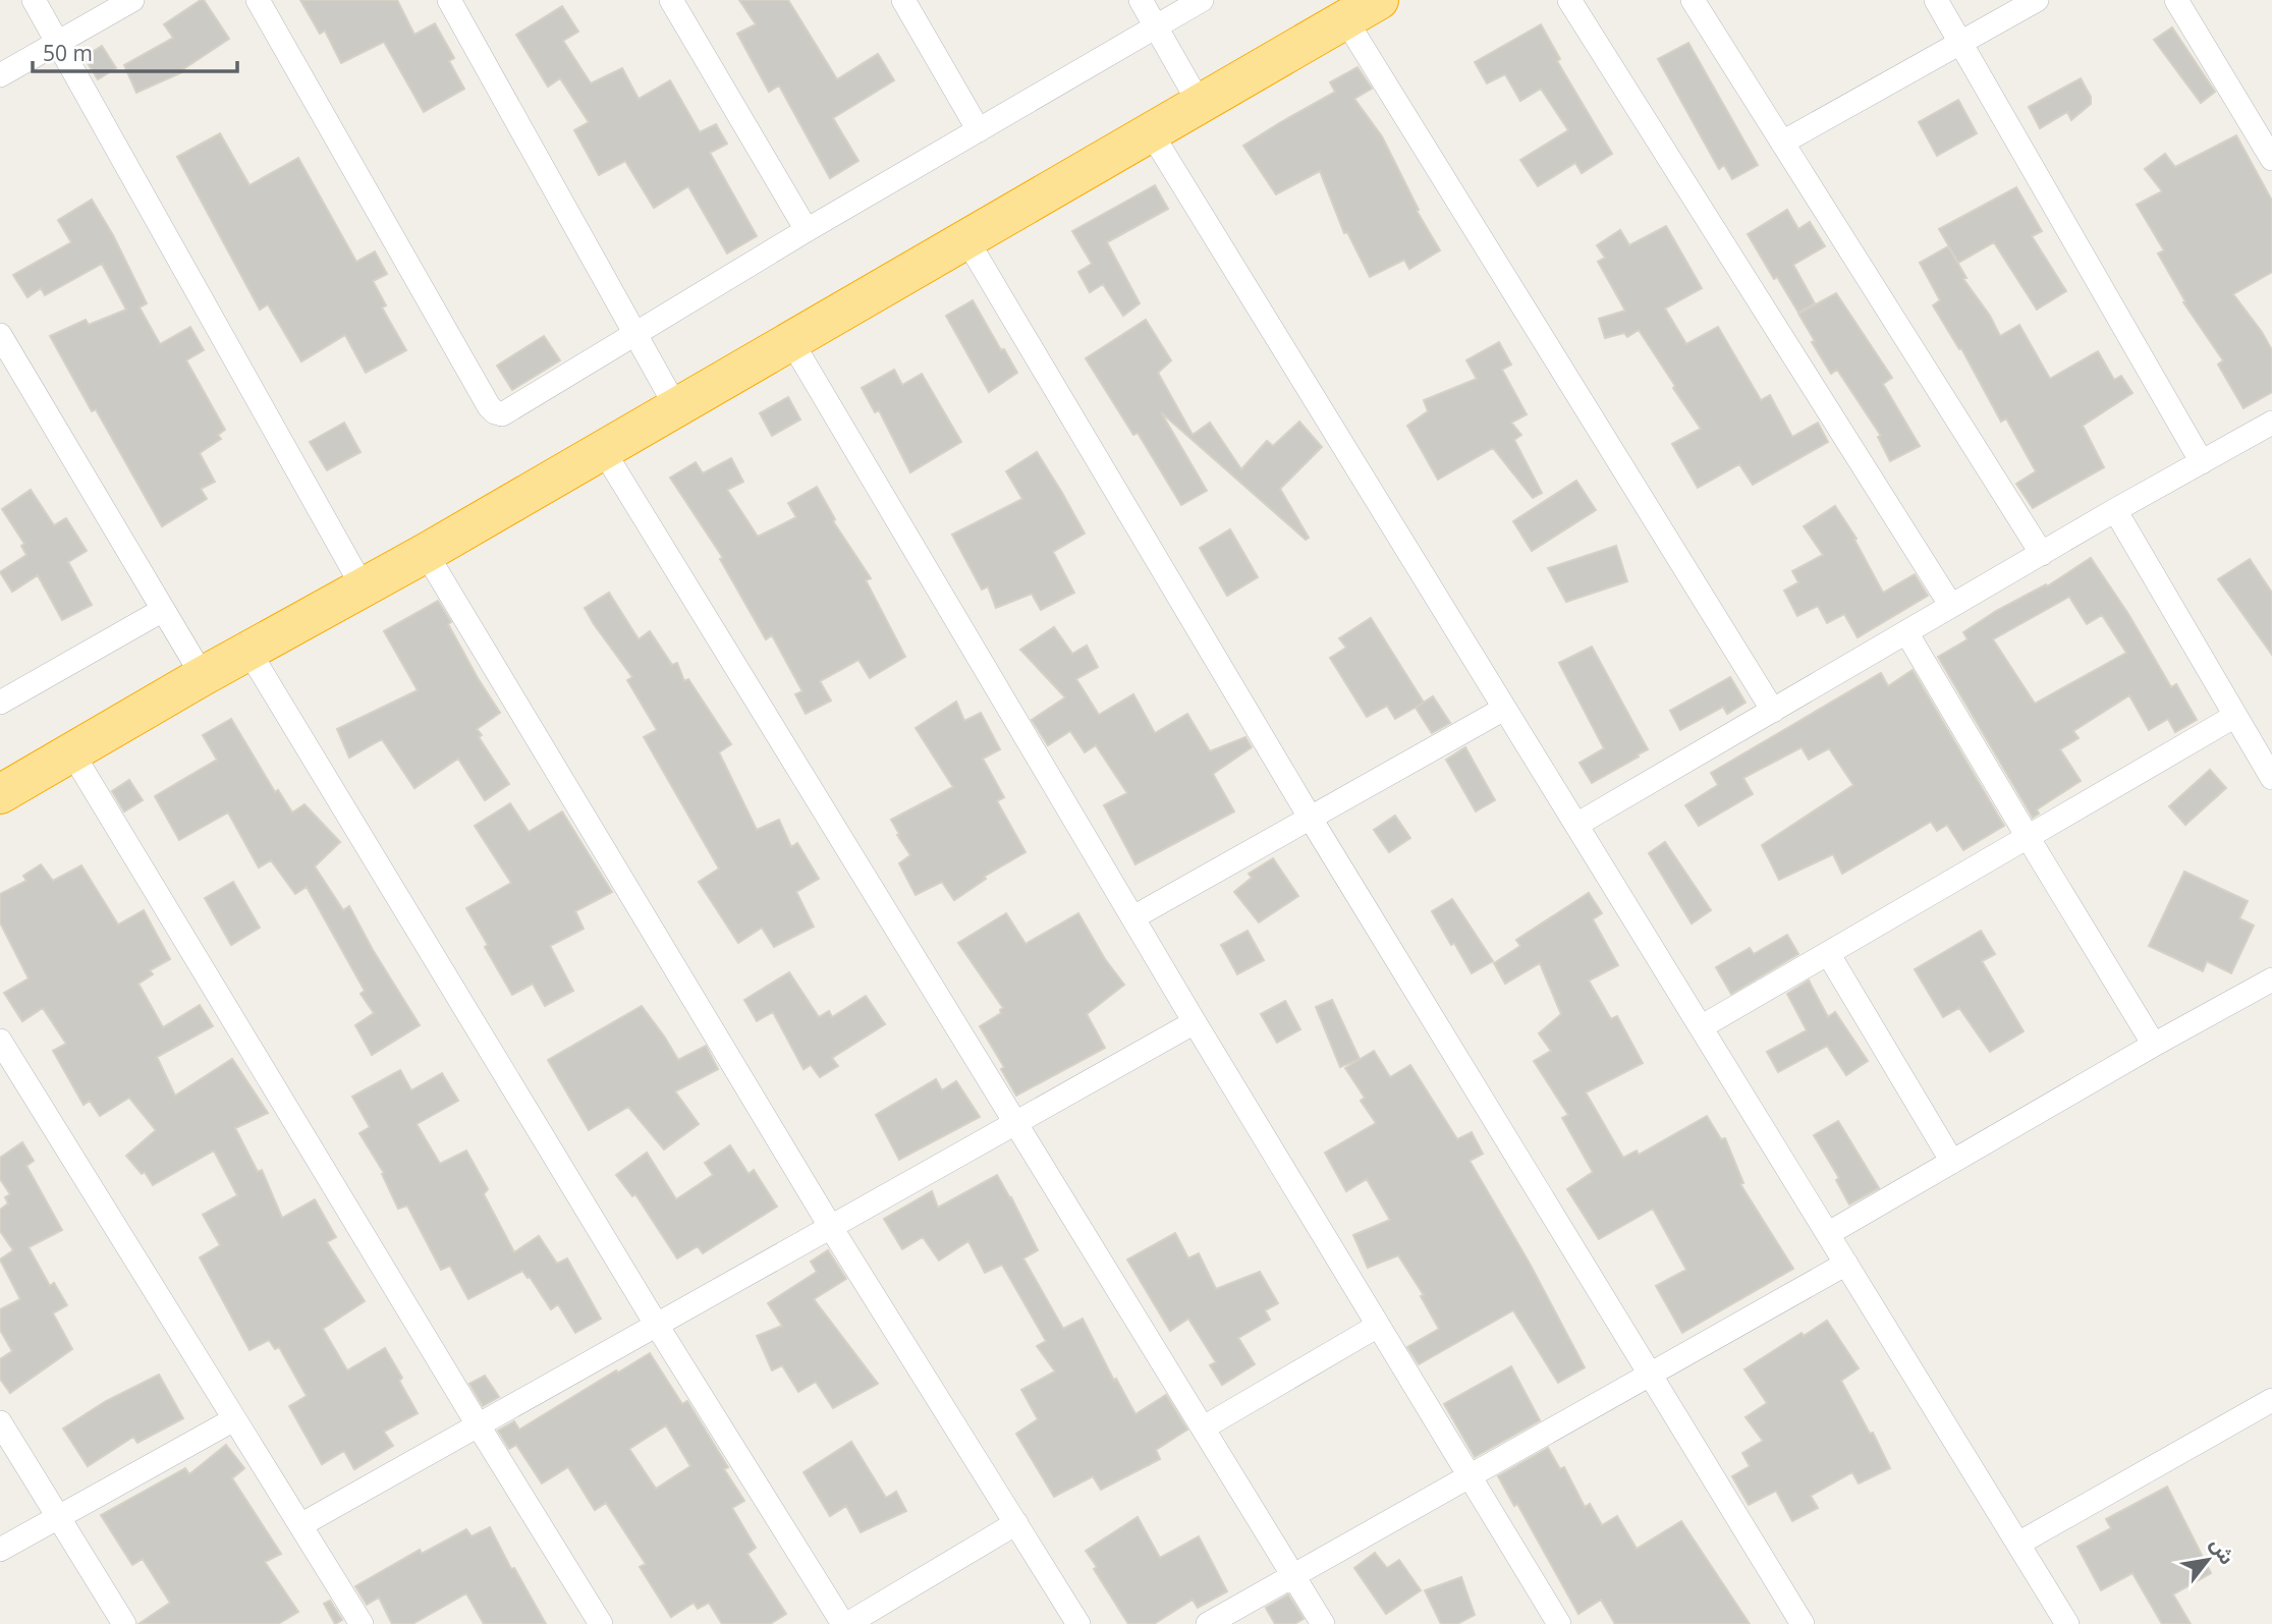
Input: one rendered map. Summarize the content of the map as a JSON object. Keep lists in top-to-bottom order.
{
  "scale_bar": "50 m",
  "north": "top right"
}
